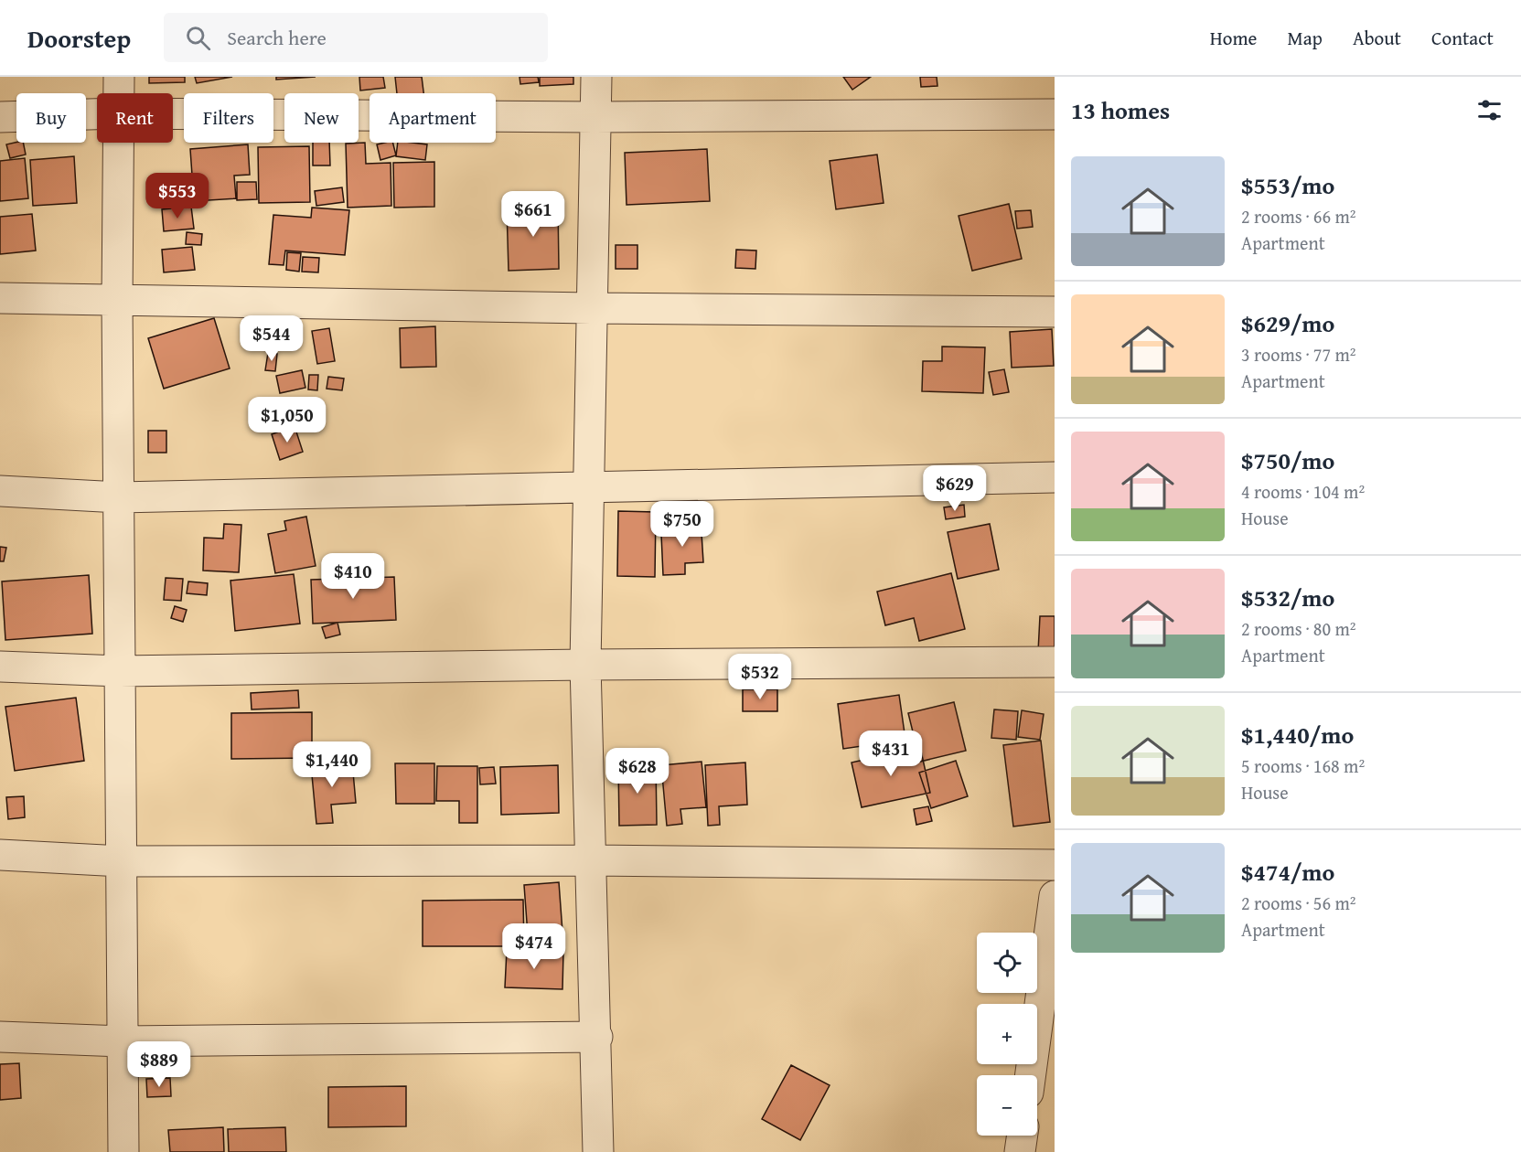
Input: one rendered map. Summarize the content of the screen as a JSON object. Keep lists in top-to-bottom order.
{
  "page": {
    "header": "Doorstep",
    "search": "Search here",
    "nav": [
      "Home",
      "Map",
      "About",
      "Contact"
    ],
    "heading": "13 homes",
    "chip": [
      "Buy",
      "Rent",
      "Filters",
      "New",
      "Apartment"
    ],
    "list": [
      {
        "name": "$553/mo",
        "note": "2 rooms · 66 m² · Apartment"
      },
      {
        "name": "$629/mo",
        "note": "3 rooms · 77 m² · Apartment"
      },
      {
        "name": "$750/mo",
        "note": "4 rooms · 104 m² · House"
      },
      {
        "name": "$532/mo",
        "note": "2 rooms · 80 m² · Apartment"
      },
      {
        "name": "$1,440/mo",
        "note": "5 rooms · 168 m² · House"
      },
      {
        "name": "$474/mo",
        "note": "2 rooms · 56 m² · Apartment"
      }
    ],
    "price": [
      "$553",
      "$661",
      "$544",
      "$1,050",
      "$629",
      "$750",
      "$410",
      "$532",
      "$431",
      "$1,440",
      "$628",
      "$474",
      "$889"
    ],
    "map_buttons": ["+", "−"]
  }
}
